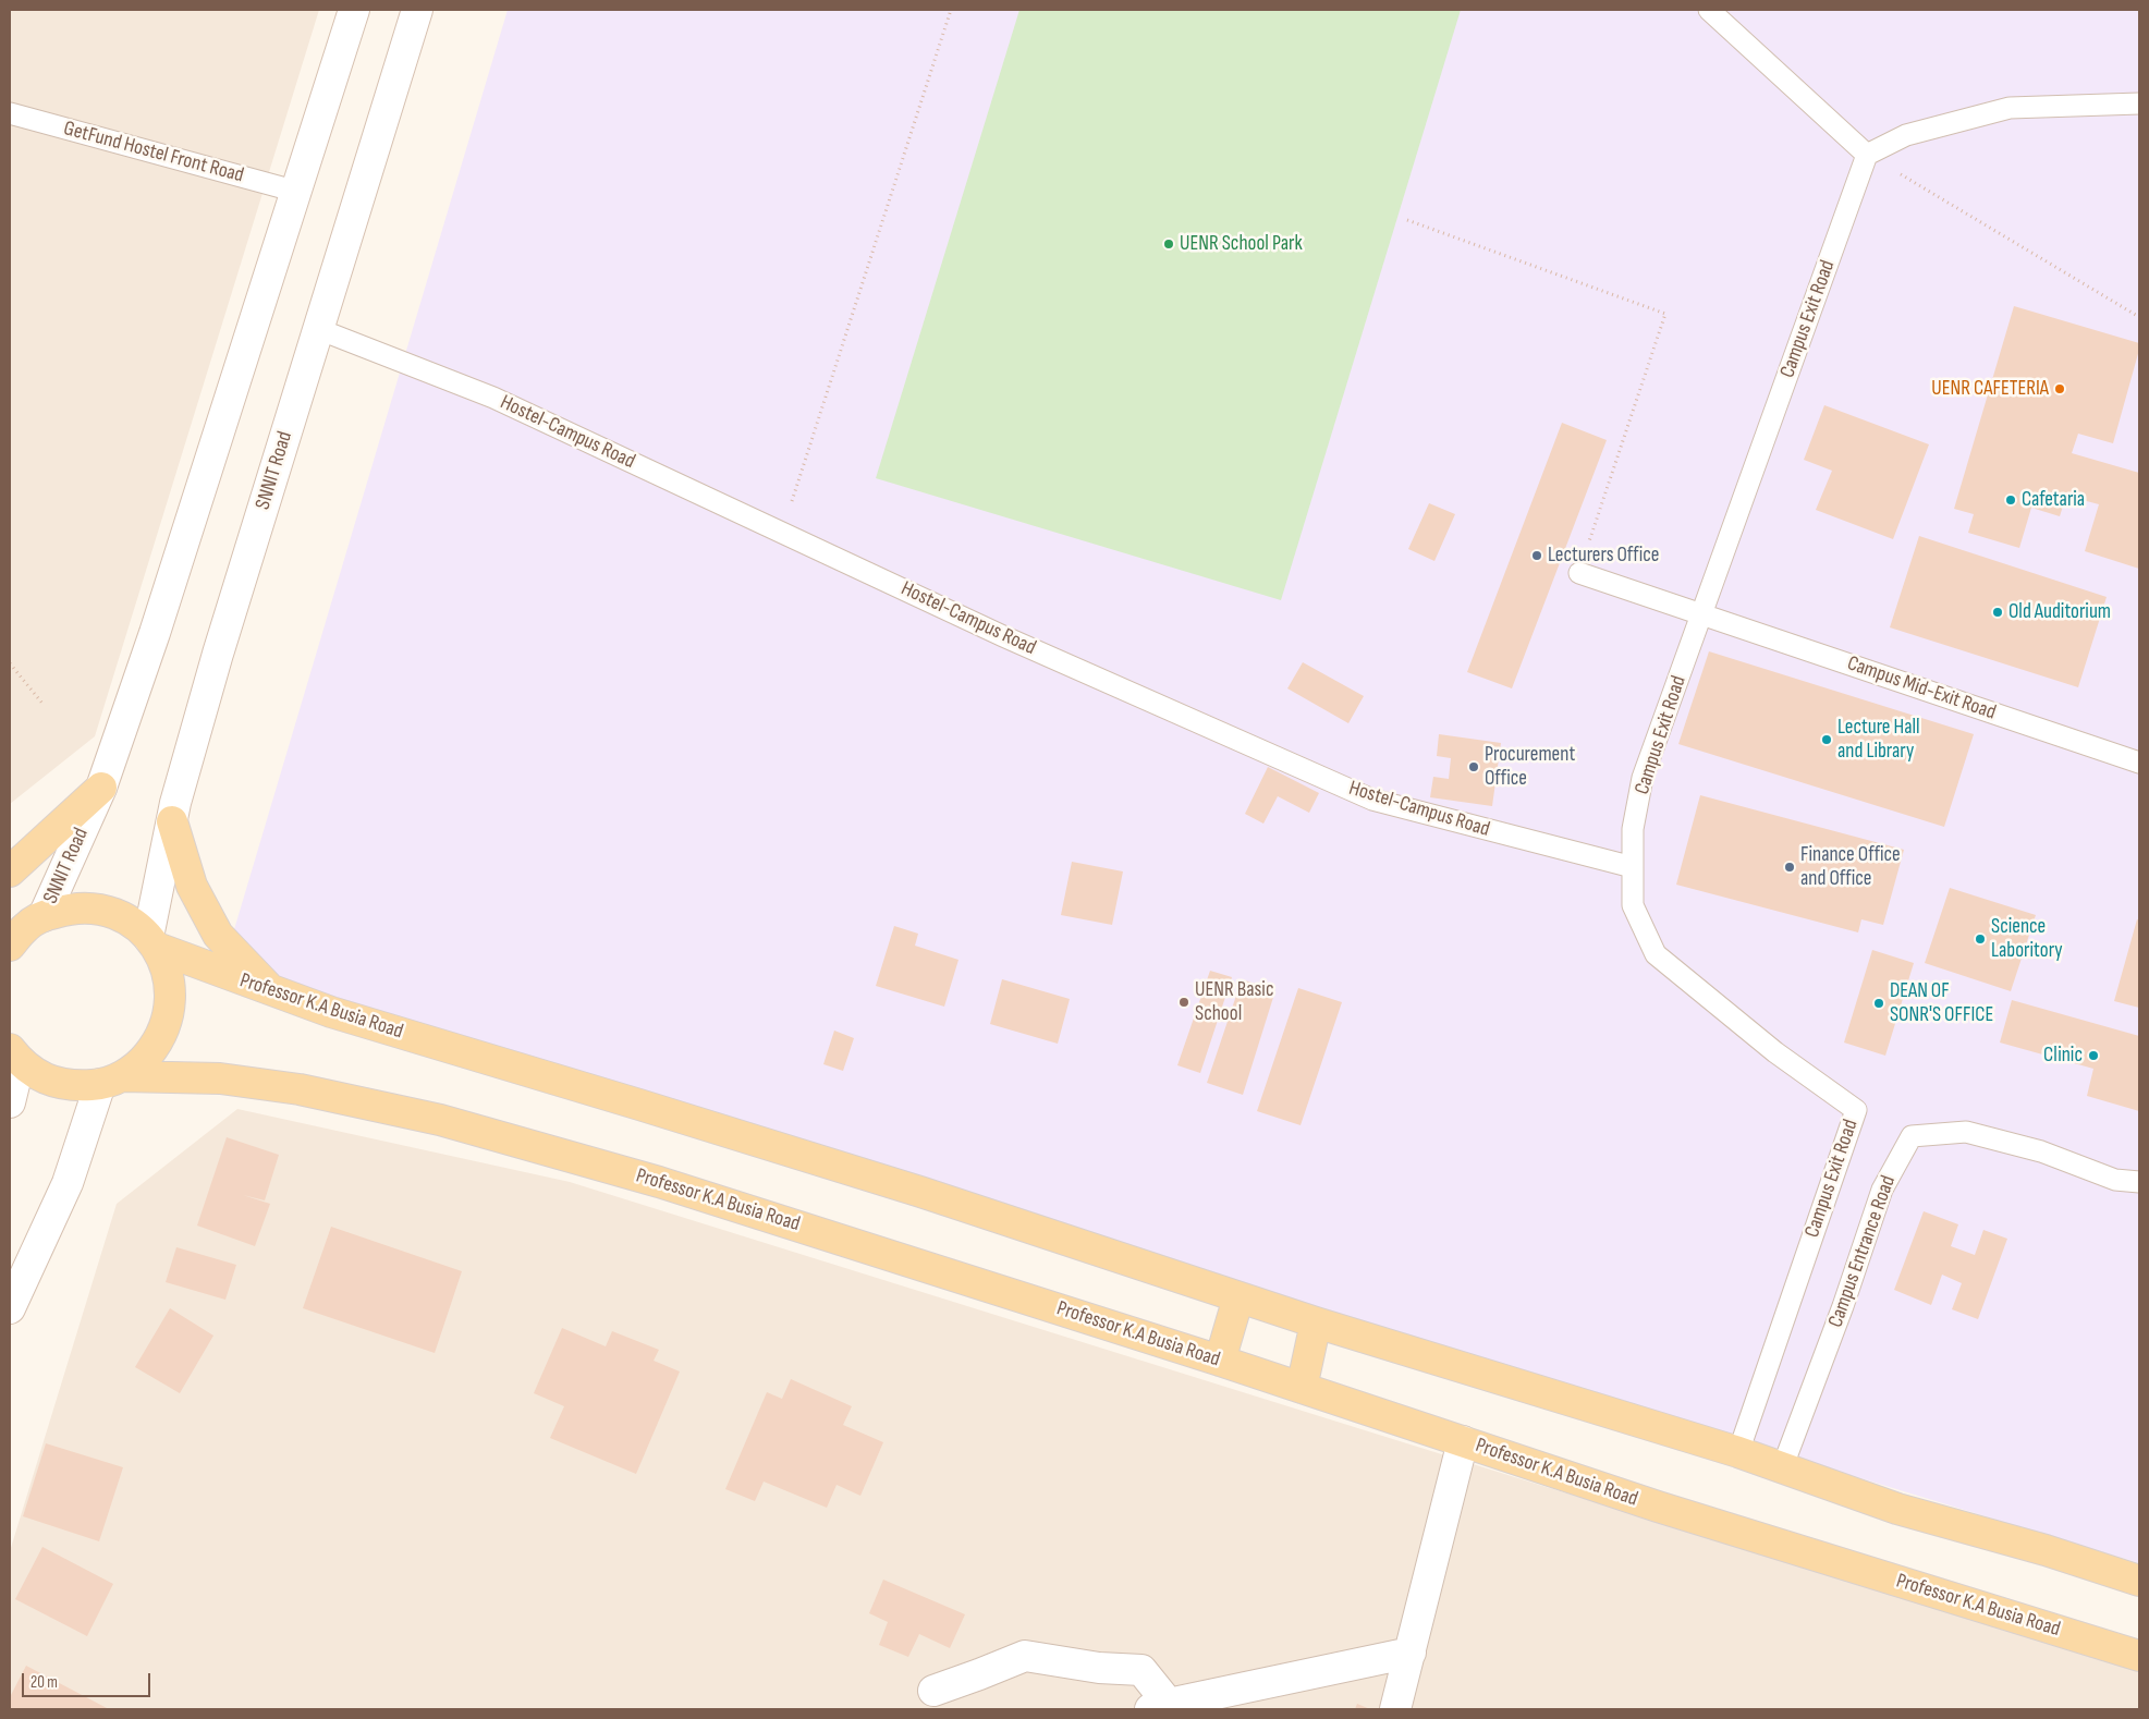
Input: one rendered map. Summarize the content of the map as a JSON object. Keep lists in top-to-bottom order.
{
  "streets": {
    "main road": ["Professor K.A Busia Road"],
    "street": ["SNNIT Road"],
    "lane": [
      "GetFund Hostel Front Road",
      "Campus Exit Road",
      "Hostel-Campus Road",
      "Campus Mid-Exit Road",
      "Campus Entrance Road"
    ]
  },
  "crossings": [
    ["GetFund Hostel Front Road", "SNNIT Road"],
    ["Campus Exit Road", "Hostel-Campus Road"],
    ["Campus Exit Road", "Campus Mid-Exit Road"],
    ["Campus Exit Road", "Professor K.A Busia Road"],
    ["Hostel-Campus Road", "SNNIT Road"],
    ["SNNIT Road", "Professor K.A Busia Road"],
    ["Professor K.A Busia Road", "Campus Entrance Road"]
  ],
  "places": [
    "UENR School Park",
    "UENR CAFETERIA",
    "Cafetaria",
    "Lecturers Office",
    "Old Auditorium",
    "Lecture Hall and Library",
    "Procurement Office",
    "Finance Office and Office",
    "Science Laboritory",
    "UENR Basic School",
    "DEAN OF SONR'S OFFICE",
    "Clinic"
  ],
  "scale_bar": "20 m"
}
